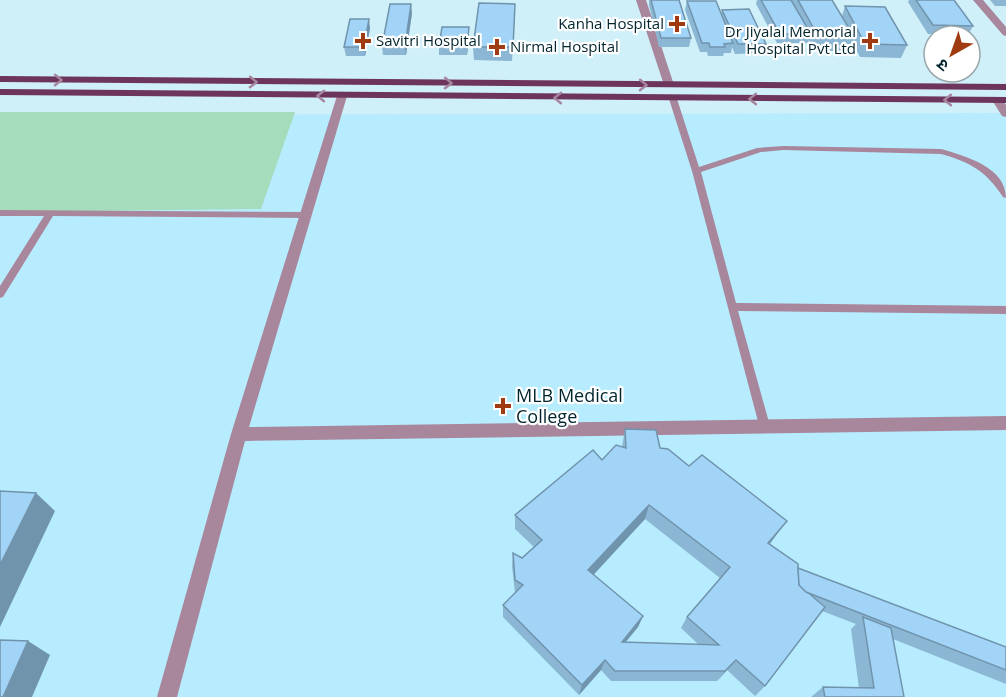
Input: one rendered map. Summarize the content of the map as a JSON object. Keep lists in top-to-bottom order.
{
  "places": {
    "health": [
      "Kanha Hospital",
      "Savitri Hospital",
      "Dr Jiyalal Memorial Hospital Pvt Ltd",
      "Nirmal Hospital",
      "MLB Medical College"
    ]
  },
  "north": "bottom left"
}
